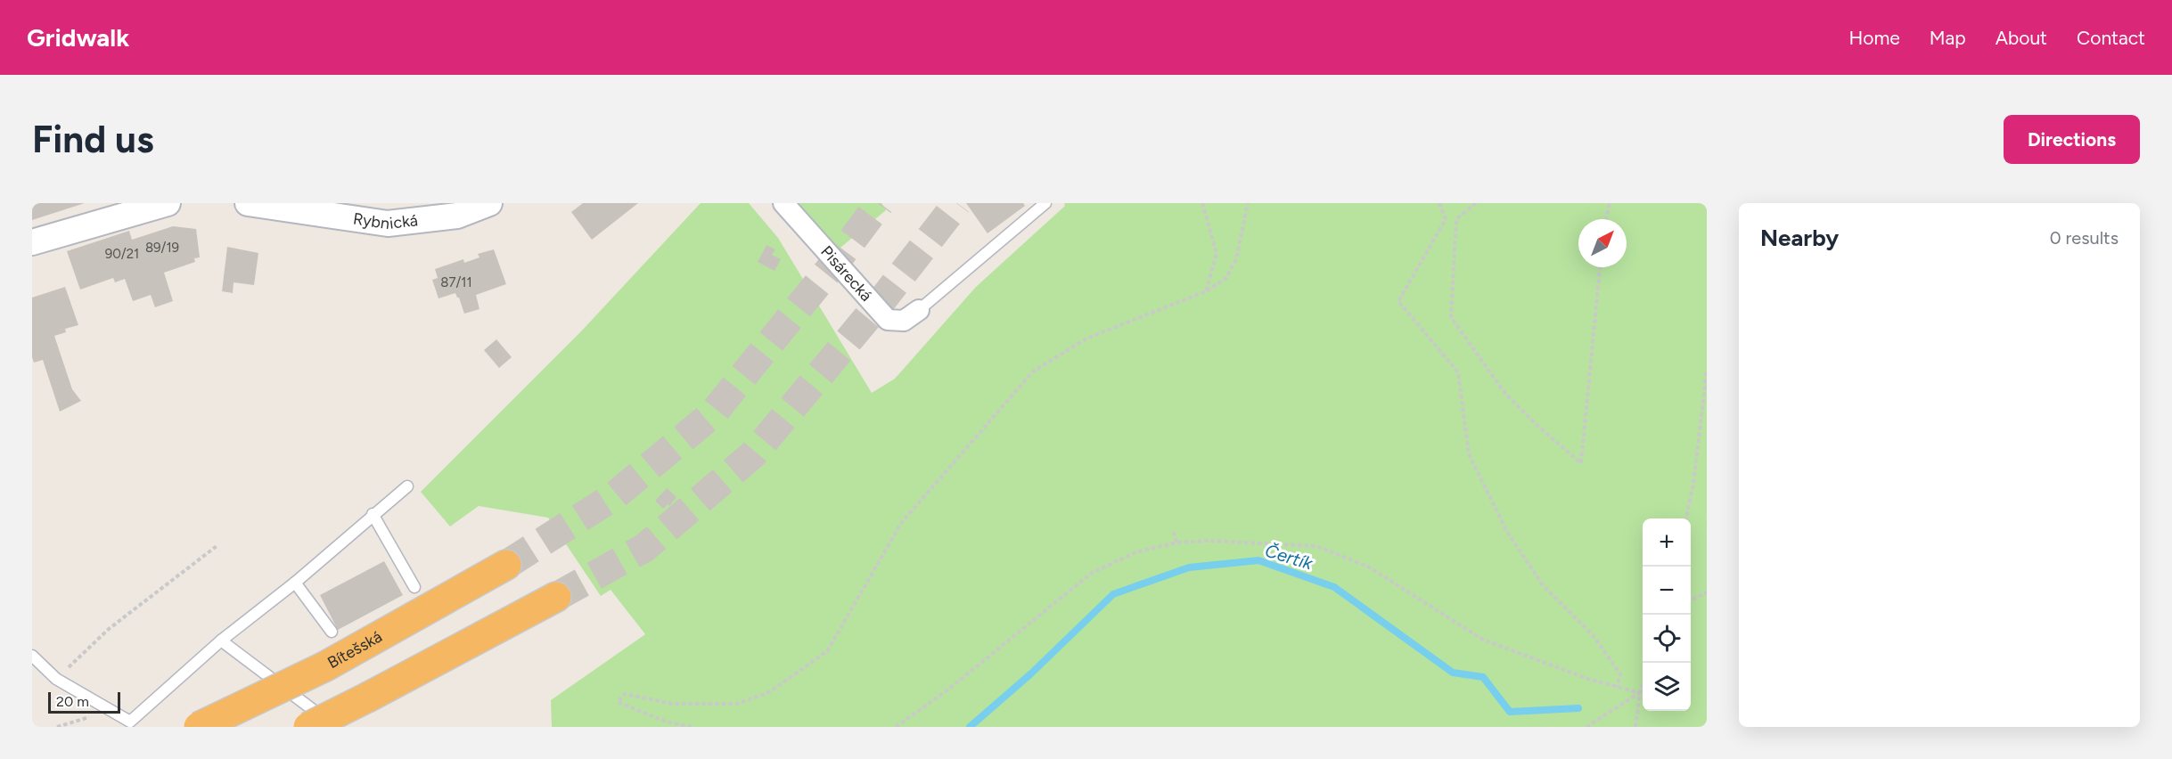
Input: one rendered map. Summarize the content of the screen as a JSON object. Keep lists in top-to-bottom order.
{
  "streets": {
    "highway": ["Bítešská"],
    "street": ["Rybnická", "Pisárecká"]
  },
  "water": ["Čertík"],
  "house_numbers": ["89/19", "90/21", "87/11"],
  "scale_bar": "20 m",
  "north": "top right",
  "page": {
    "header": "Gridwalk",
    "nav": [
      "Home",
      "Map",
      "About",
      "Contact"
    ],
    "buttons": "Directions",
    "title": "Find us",
    "heading": ["Nearby", "0 results"],
    "map_buttons": ["+", "−"],
    "scale": "20 m"
  }
}
